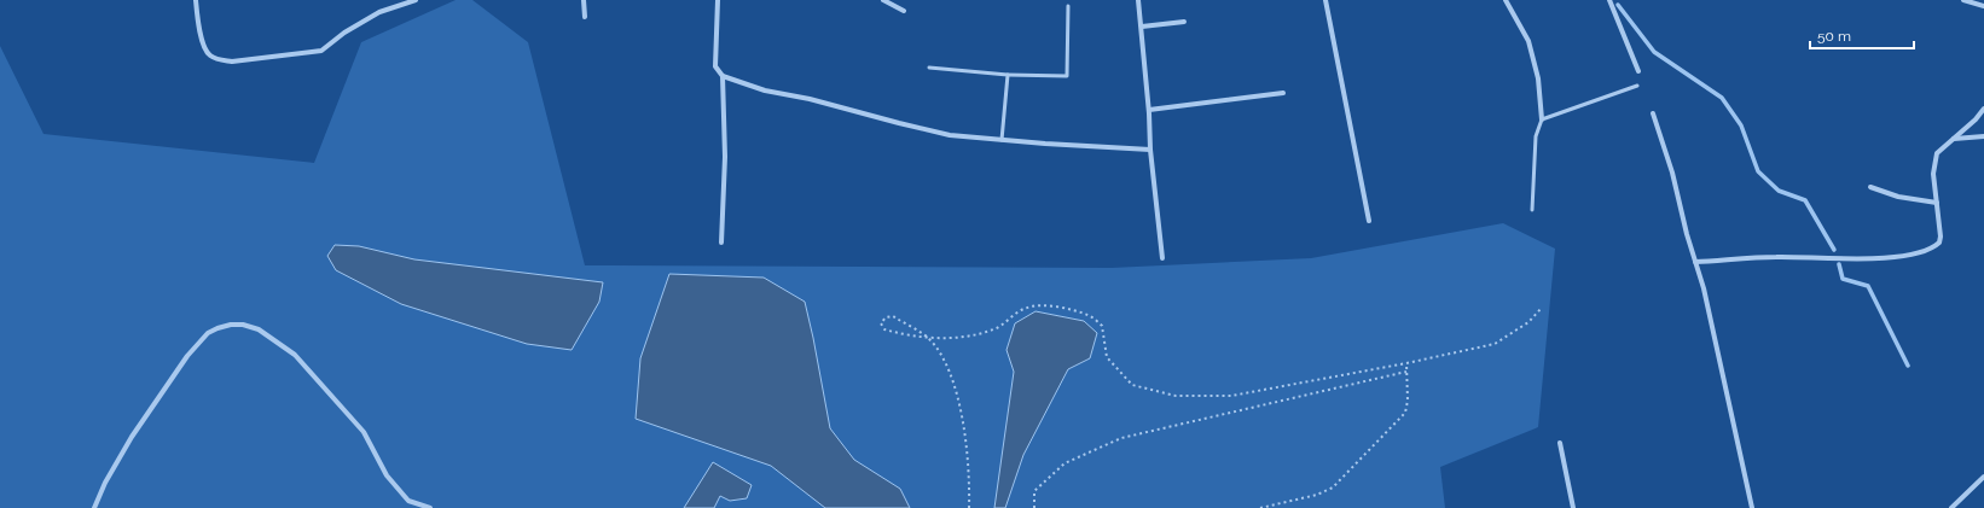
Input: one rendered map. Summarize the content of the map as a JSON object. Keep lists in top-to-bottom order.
{
  "scale_bar": "50 m"
}
